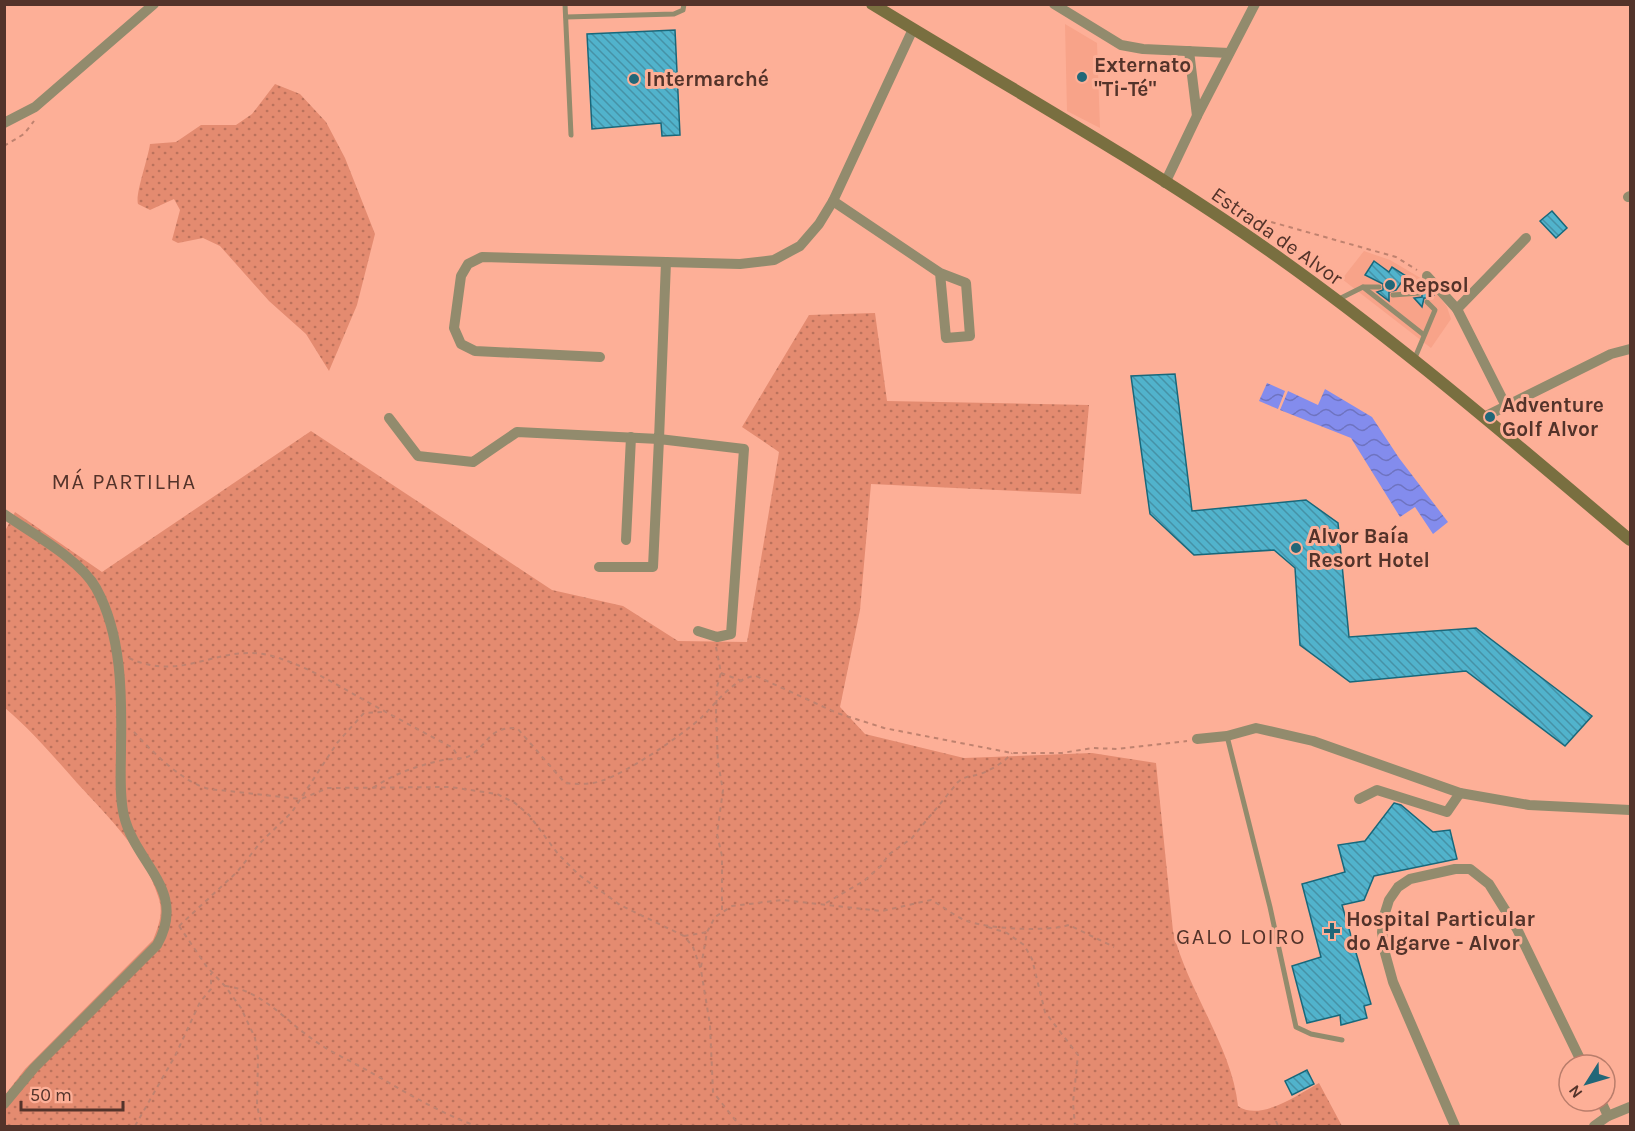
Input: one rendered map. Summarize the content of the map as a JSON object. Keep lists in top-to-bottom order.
{
  "streets": {
    "street": ["Estrada de Alvor"]
  },
  "districts": ["MÁ PARTILHA", "GALO LOIRO"],
  "places": {
    "other": [
      "Externato \"Ti-Té\"",
      "Intermarché",
      "Repsol",
      "Adventure Golf Alvor",
      "Alvor Baía Resort Hotel"
    ],
    "health": ["Hospital Particular do Algarve - Alvor"]
  },
  "scale_bar": "50 m",
  "north": "bottom left"
}
